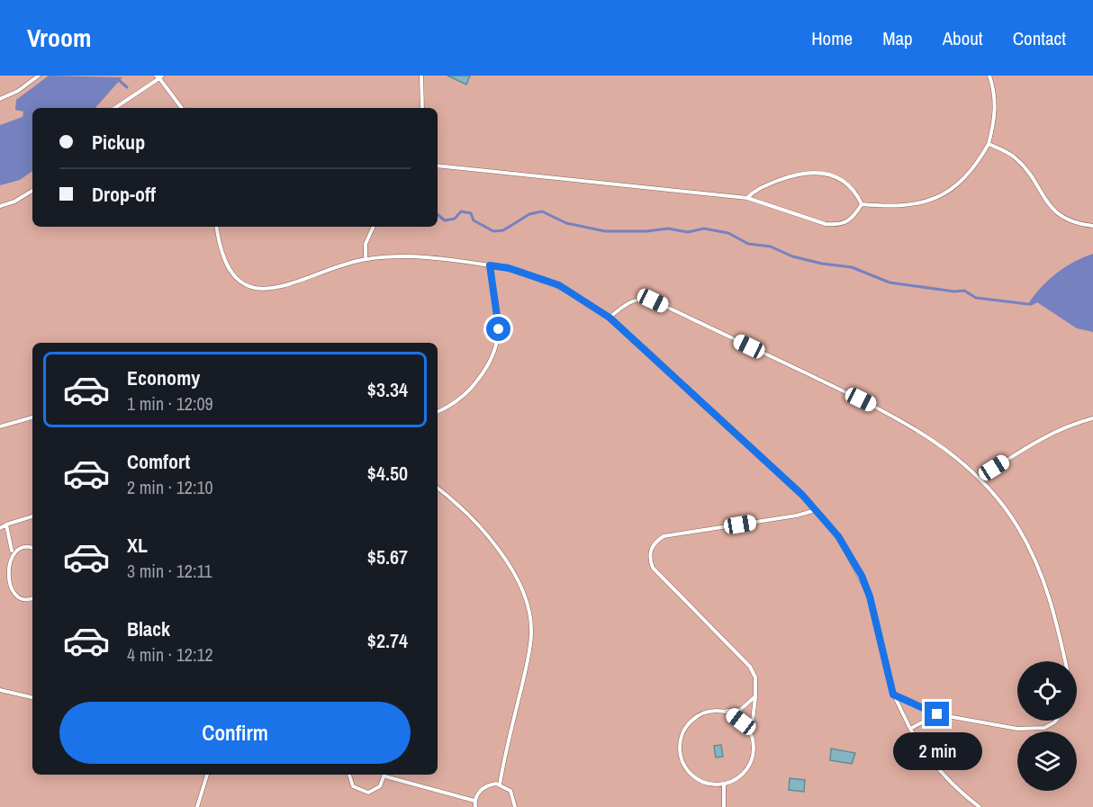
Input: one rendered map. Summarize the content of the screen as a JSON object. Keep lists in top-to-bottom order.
{
  "page": {
    "header": "Vroom",
    "nav": [
      "Home",
      "Map",
      "About",
      "Contact"
    ],
    "banner": ["Pickup", "Drop-off"],
    "list": [
      {
        "name": "Economy",
        "note": "1 min · 12:09",
        "value": "$3.34"
      },
      {
        "name": "Comfort",
        "note": "2 min · 12:10",
        "value": "$4.50"
      },
      {
        "name": "XL",
        "note": "3 min · 12:11",
        "value": "$5.67"
      },
      {
        "name": "Black",
        "note": "4 min · 12:12",
        "value": "$2.74"
      }
    ],
    "buttons": "Confirm",
    "bubble": "2 min"
  }
}
